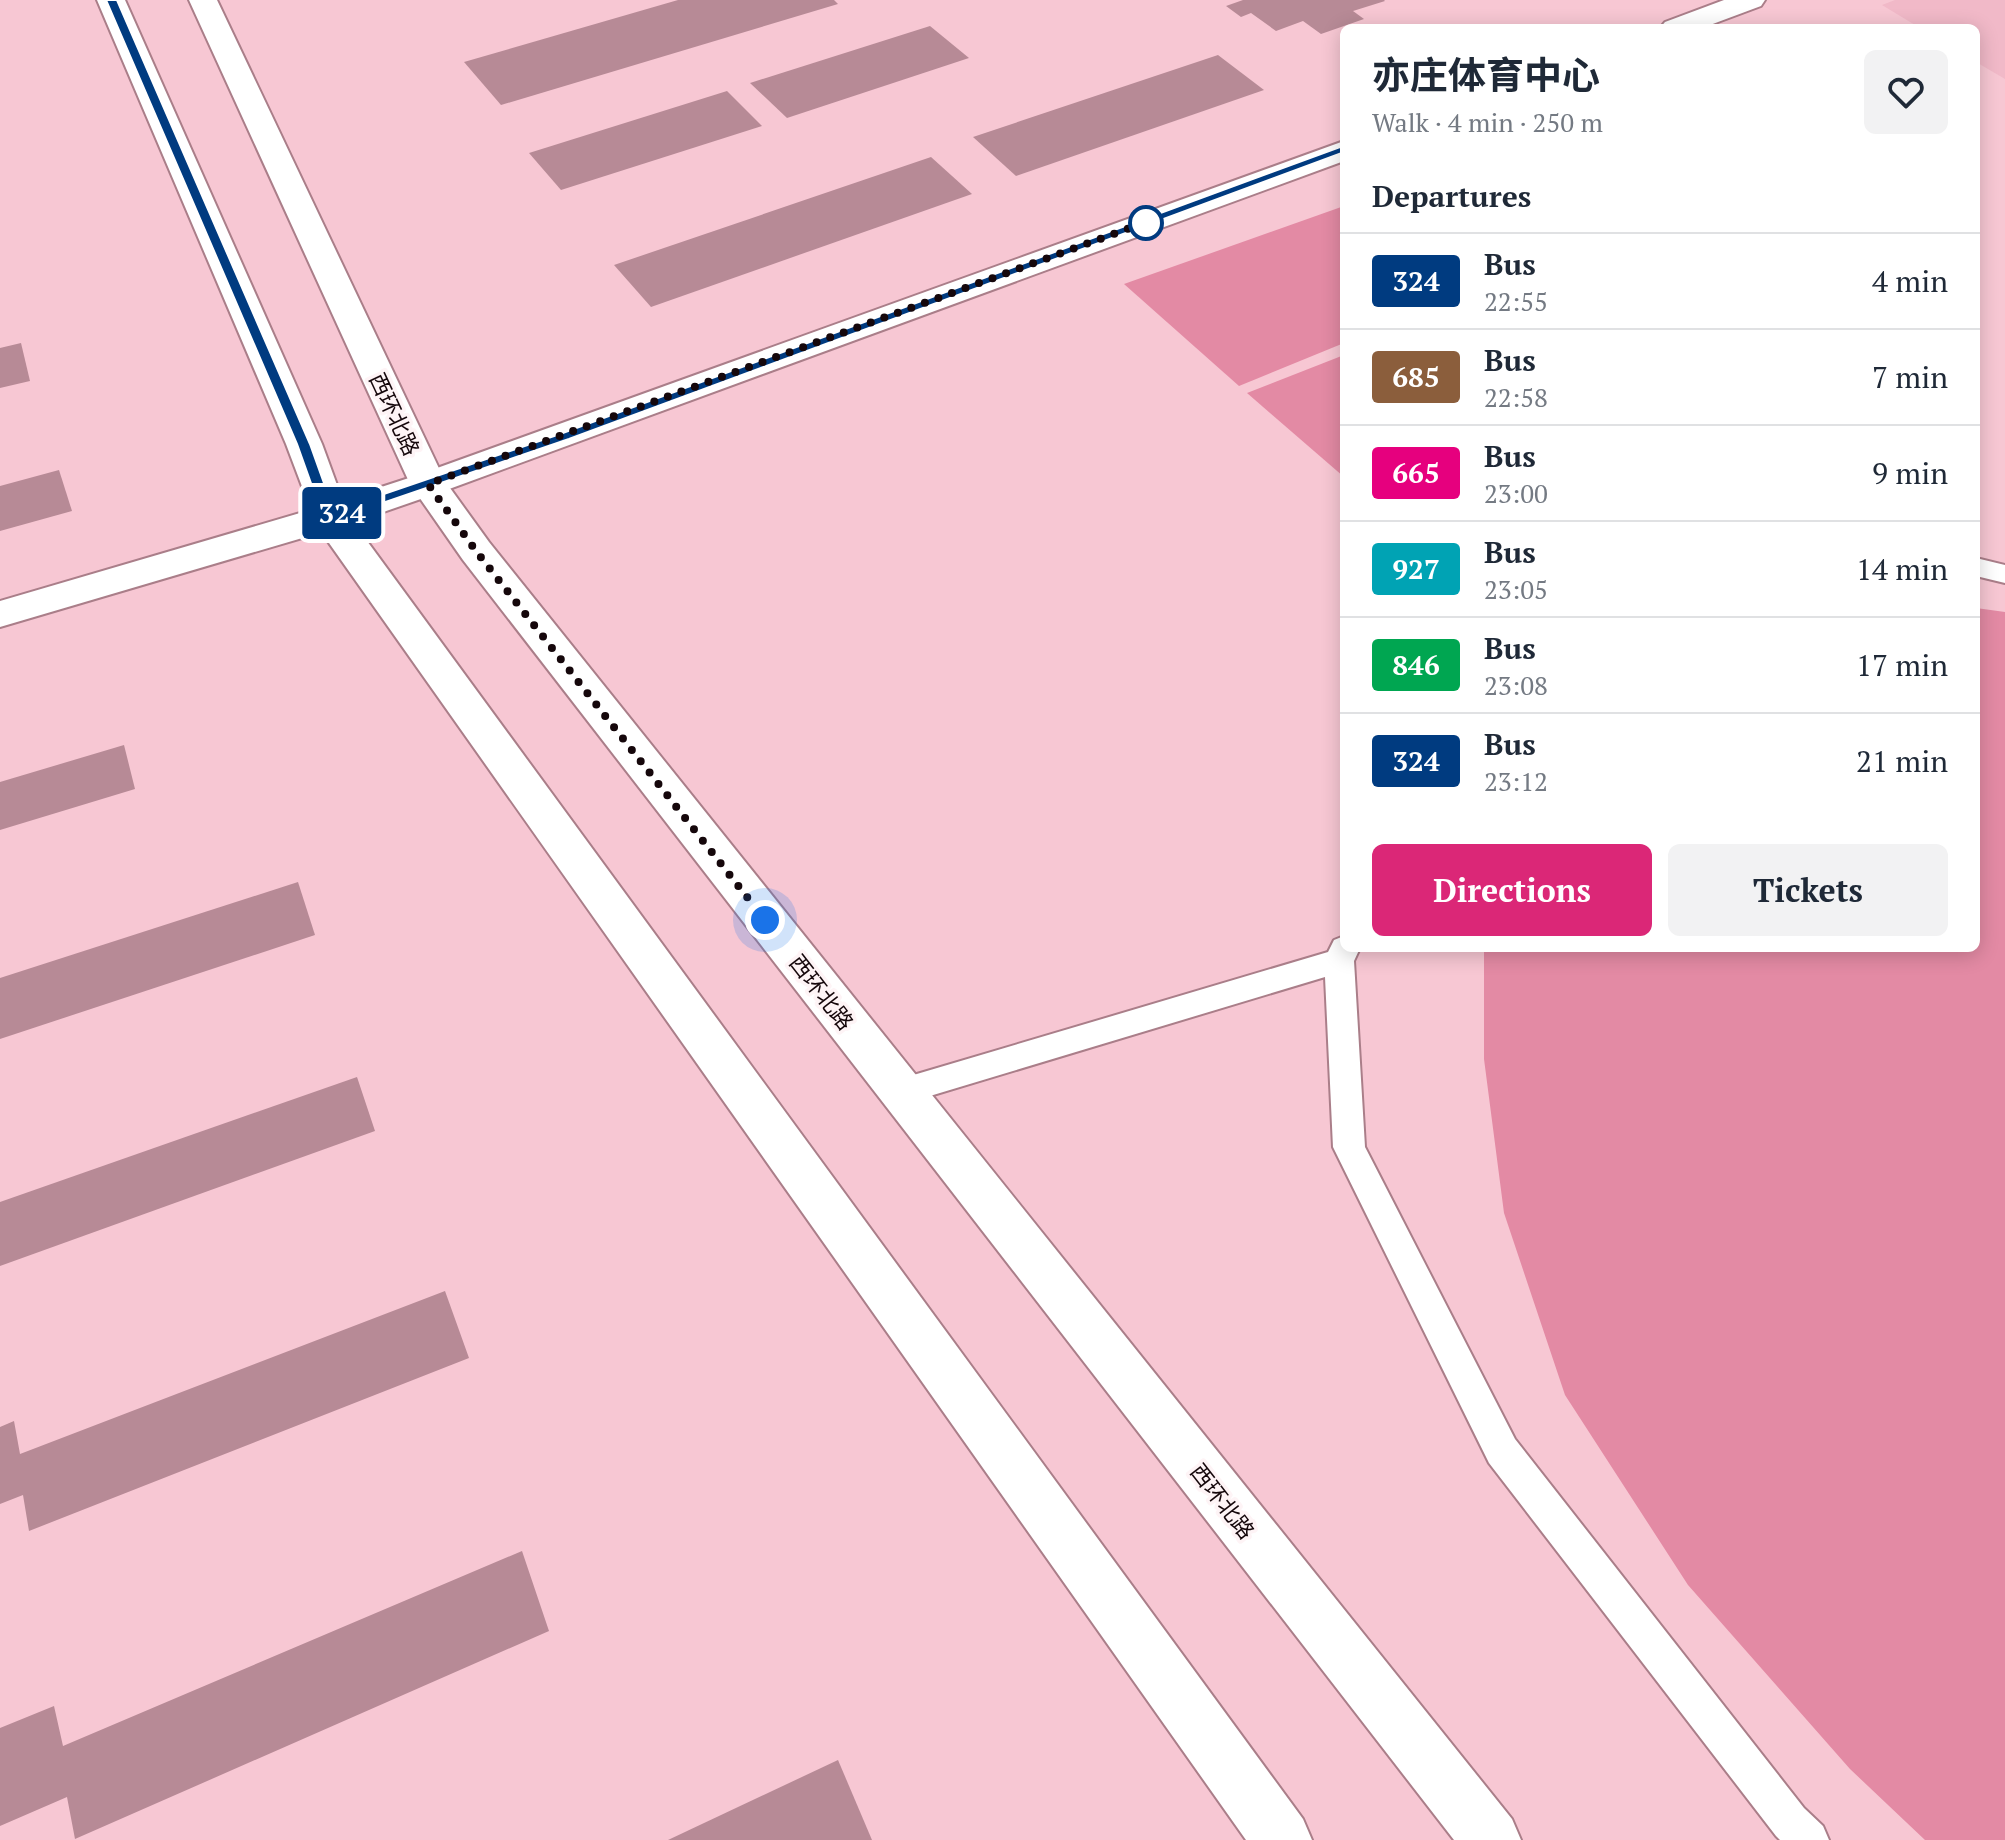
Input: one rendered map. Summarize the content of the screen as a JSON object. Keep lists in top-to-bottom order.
{
  "streets": {
    "main road": ["西环北路"]
  },
  "lines": ["bus line 324"],
  "page": {
    "on_map": "324",
    "heading": [
      ["亦庄体育中心", "Walk · 4 min · 250 m"],
      "Departures"
    ],
    "list": [
      {
        "mark": "324",
        "name": "Bus",
        "note": "22:55",
        "value": "4 min"
      },
      {
        "mark": "685",
        "name": "Bus",
        "note": "22:58",
        "value": "7 min"
      },
      {
        "mark": "665",
        "name": "Bus",
        "note": "23:00",
        "value": "9 min"
      },
      {
        "mark": "927",
        "name": "Bus",
        "note": "23:05",
        "value": "14 min"
      },
      {
        "mark": "846",
        "name": "Bus",
        "note": "23:08",
        "value": "17 min"
      },
      {
        "mark": "324",
        "name": "Bus",
        "note": "23:12",
        "value": "21 min"
      }
    ],
    "buttons": ["Directions", "Tickets"]
  }
}
